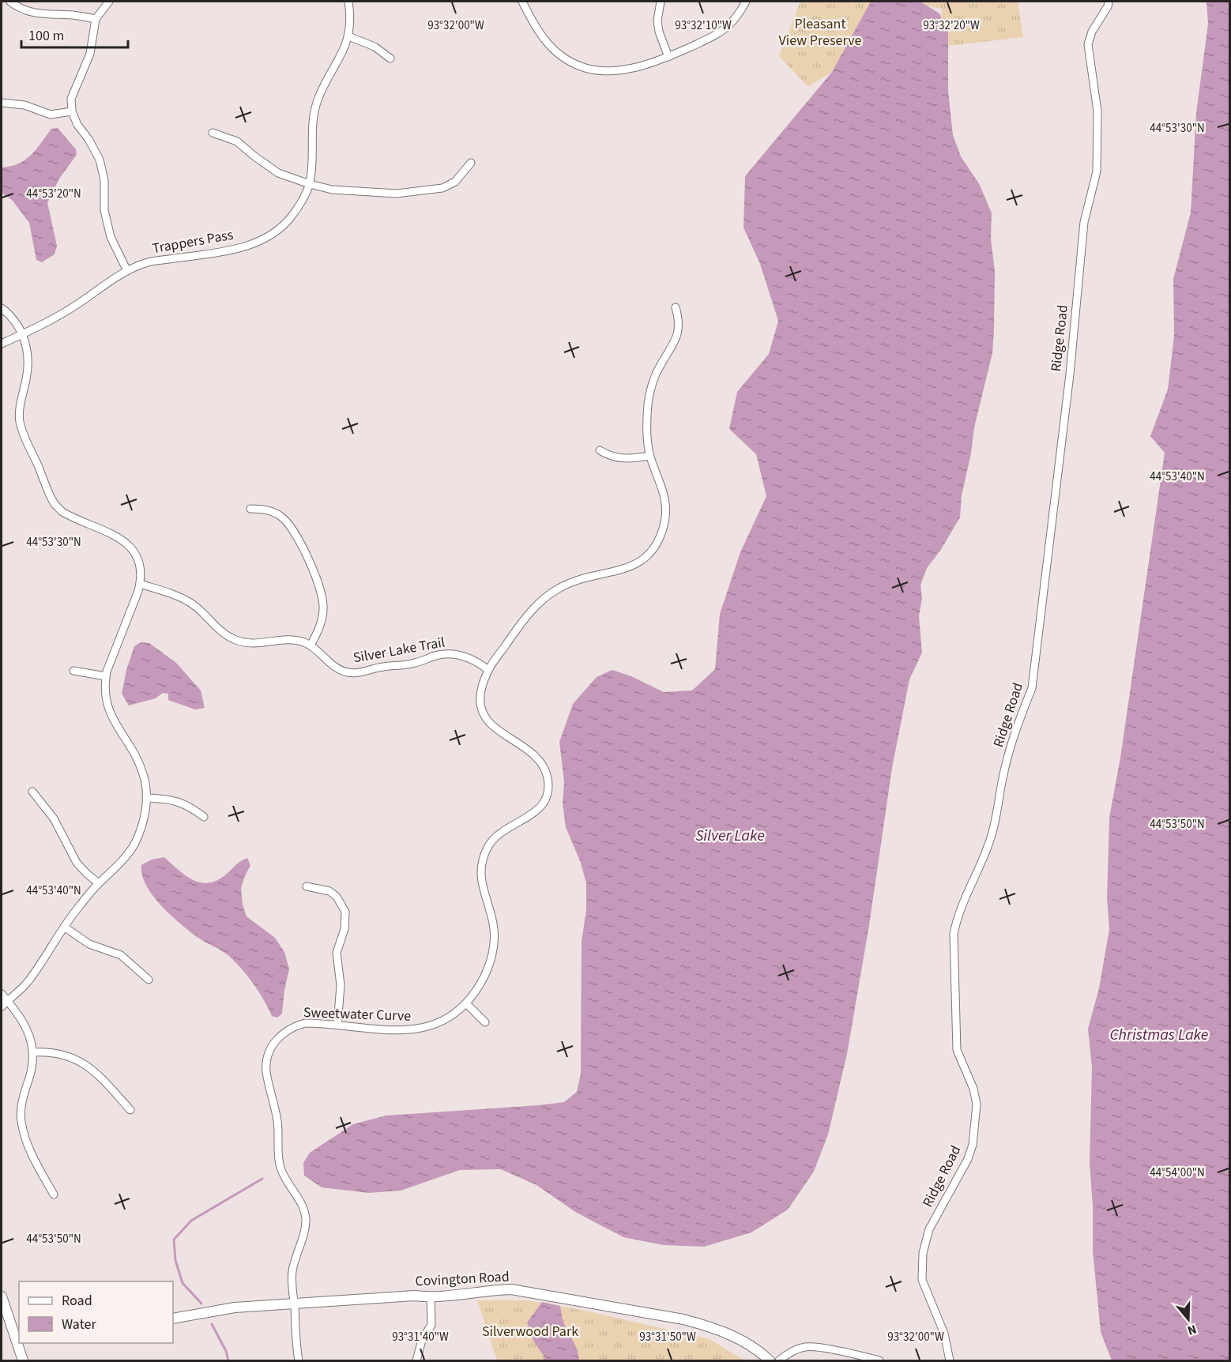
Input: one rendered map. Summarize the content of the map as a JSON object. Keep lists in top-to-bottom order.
{
  "streets": {
    "street": [
      "Trappers Pass",
      "Ridge Road",
      "Silver Lake Trail",
      "Sweetwater Curve",
      "Covington Road"
    ]
  },
  "crossings": [
    ["Silver Lake Trail", "Sweetwater Curve"],
    ["Sweetwater Curve", "Covington Road"]
  ],
  "water": ["Silver Lake", "Christmas Lake"],
  "parks": ["Pleasant View Preserve", "Silverwood Park"],
  "legend": ["Road", "Water"],
  "scale_bar": "100 m",
  "north": "bottom",
  "coordinates": [
    "93°32'00\"W",
    "93°32'10\"W",
    "93°32'20\"W",
    "44°53'30\"N",
    "44°53'20\"N",
    "44°53'40\"N",
    "44°53'50\"N",
    "44°54'00\"N",
    "93°31'40\"W",
    "93°31'50\"W"
  ]
}
